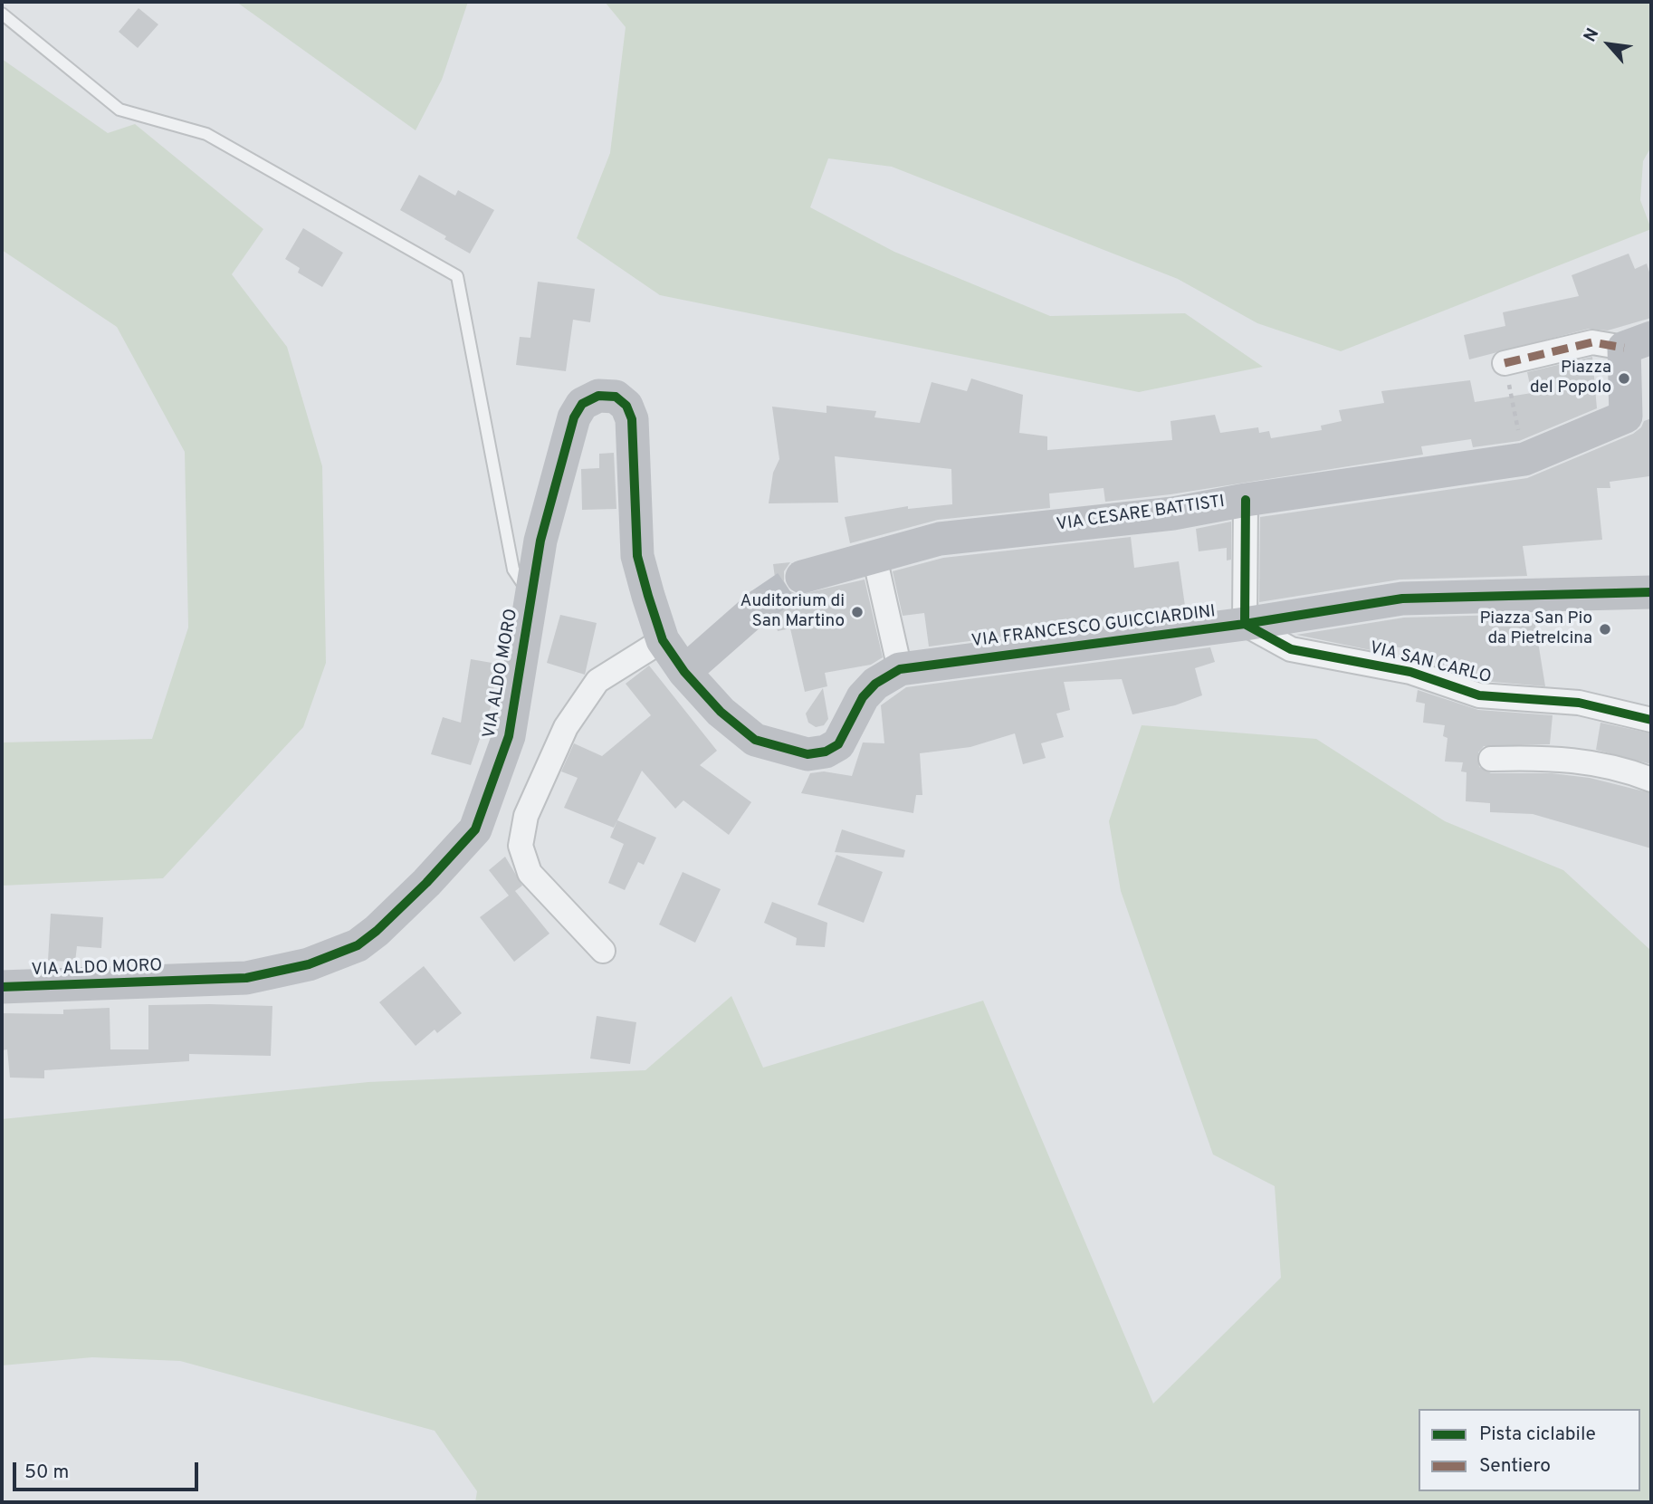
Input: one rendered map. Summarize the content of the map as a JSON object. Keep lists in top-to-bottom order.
{
  "streets": {
    "main road": ["VIA CESARE BATTISTI", "VIA FRANCESCO GUICCIARDINI", "VIA ALDO MORO"],
    "street": ["VIA SAN CARLO"]
  },
  "crossings": [
    ["VIA FRANCESCO GUICCIARDINI", "VIA SAN CARLO"],
    ["VIA FRANCESCO GUICCIARDINI", "VIA ALDO MORO"]
  ],
  "places": ["Piazza del Popolo", "Auditorium di San Martino", "Piazza San Pio da Pietrelcina"],
  "legend": ["Pista ciclabile", "Sentiero"],
  "scale_bar": "50 m",
  "north": "top left"
}
